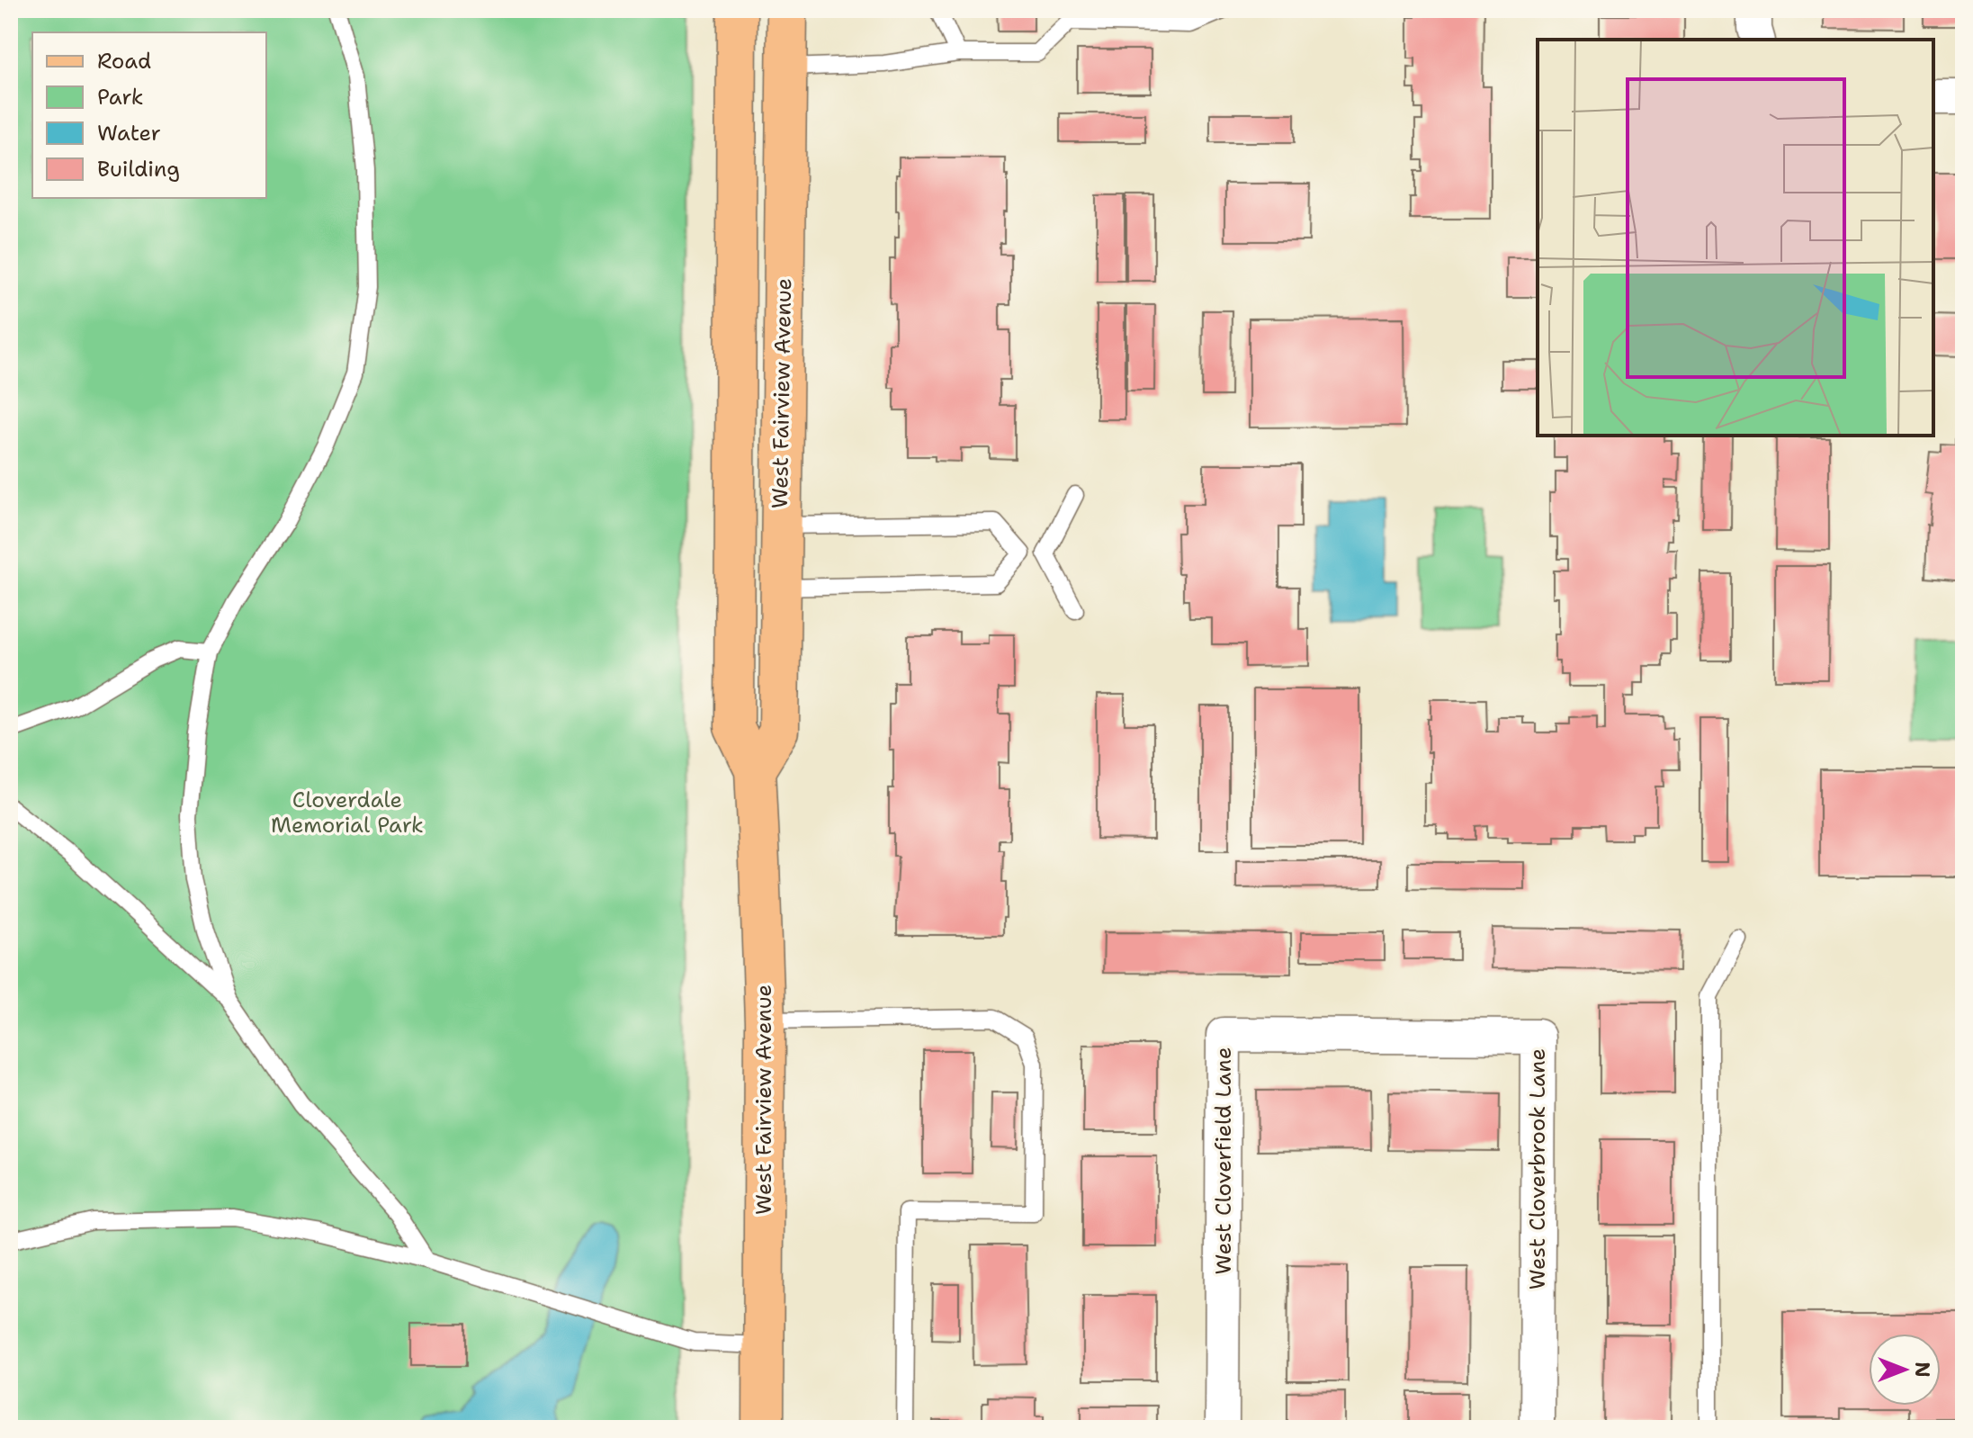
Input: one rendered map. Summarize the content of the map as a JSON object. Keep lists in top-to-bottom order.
{
  "streets": {
    "main road": ["West Fairview Avenue"],
    "street": ["West Cloverfield Lane", "West Cloverbrook Lane"]
  },
  "crossings": [
    ["West Cloverfield Lane", "West Cloverbrook Lane"]
  ],
  "parks": ["Cloverdale Memorial Park"],
  "legend": [
    "Road",
    "Park",
    "Water",
    "Building"
  ],
  "north": "right"
}
